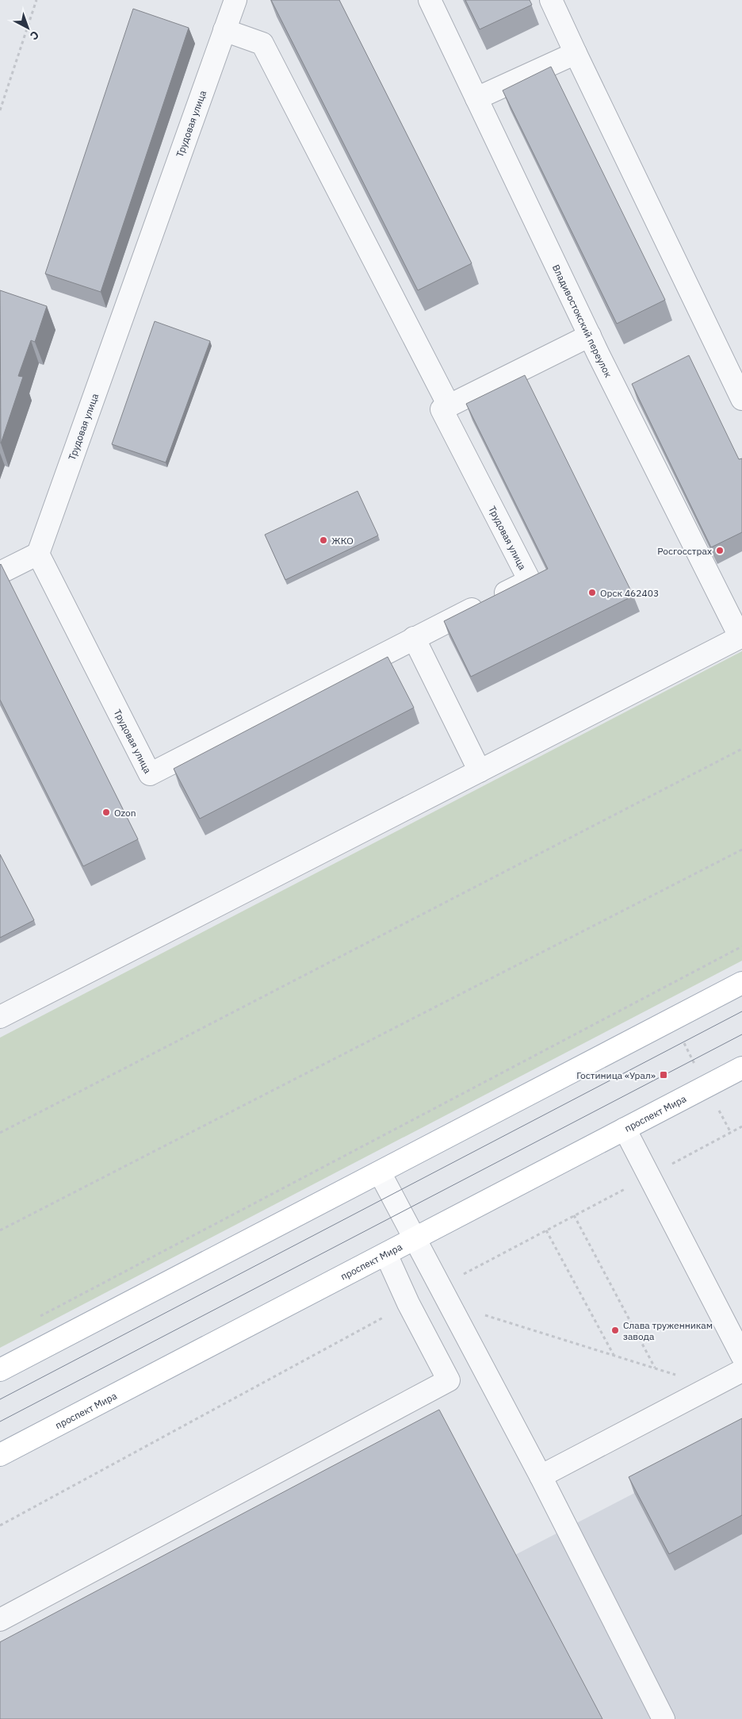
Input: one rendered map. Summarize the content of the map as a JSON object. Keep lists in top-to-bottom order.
{
  "streets": {
    "main road": ["проспект Мира"],
    "street": ["Трудовая улица", "Владивостокский переулок"]
  },
  "places": {
    "other": [
      "ЖКО",
      "Росгосстрах",
      "Орск 462403",
      "Ozon",
      "Слава труженникам завода"
    ],
    "transit": ["Гостиница «Урал»"]
  },
  "north": "bottom right"
}
